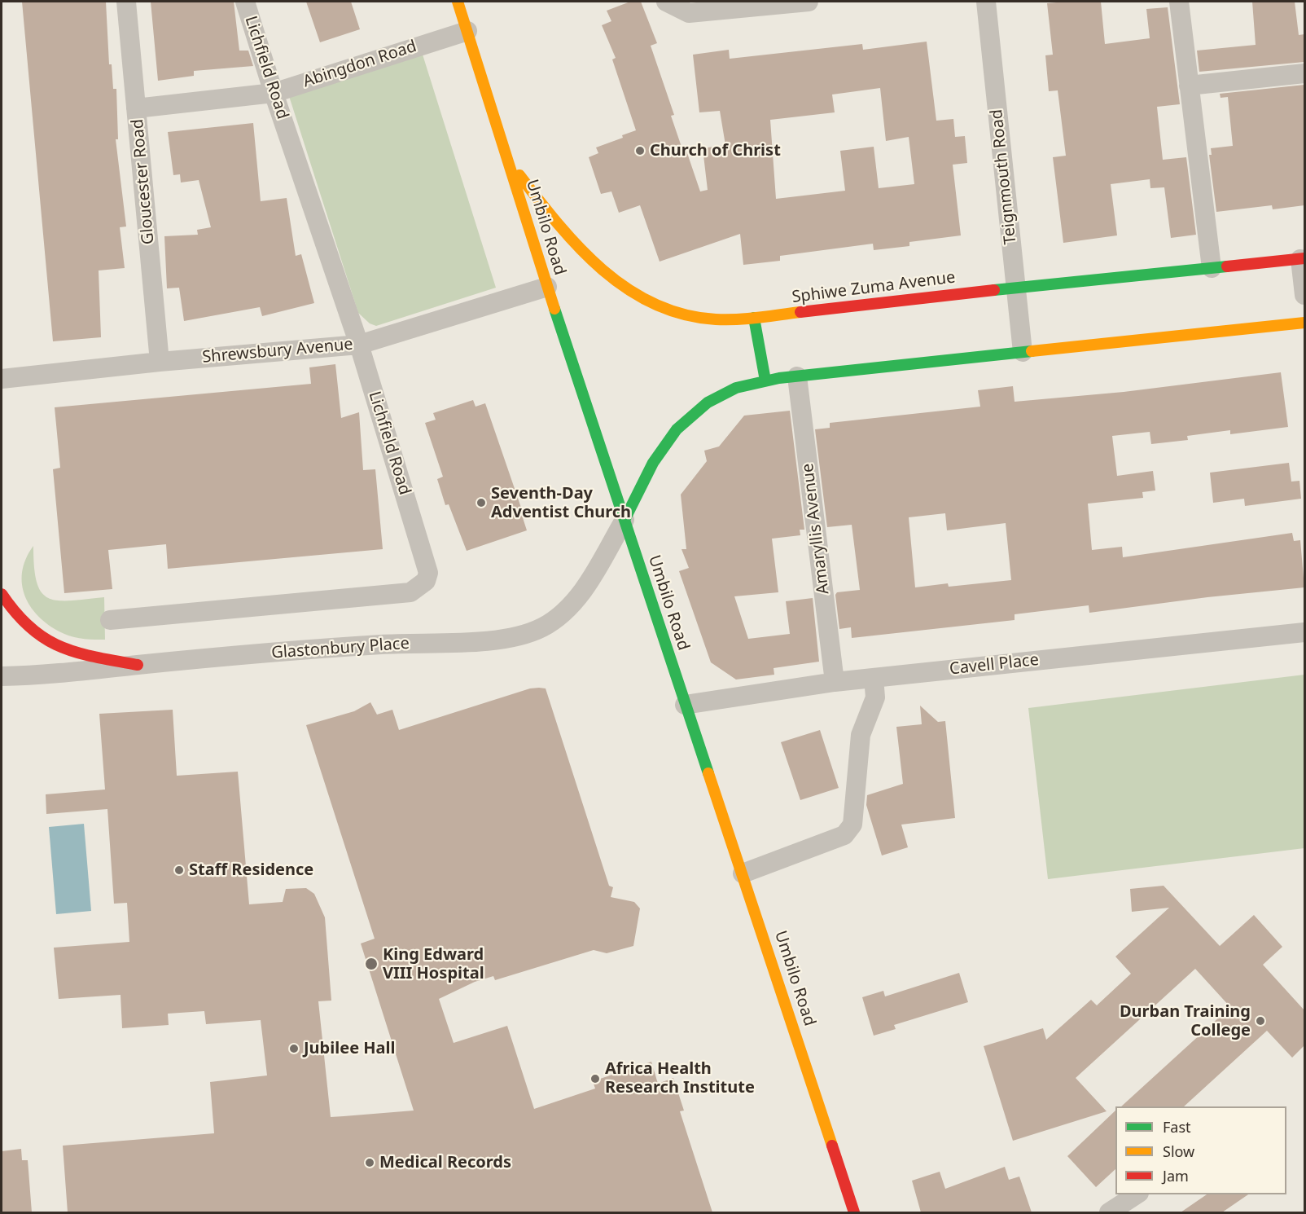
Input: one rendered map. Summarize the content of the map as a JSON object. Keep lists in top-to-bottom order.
{
  "streets": {
    "street": [
      "Abingdon Road",
      "Lichfield Road",
      "Teignmouth Road",
      "Gloucester Road",
      "Umbilo Road",
      "Sphiwe Zuma Avenue",
      "Shrewsbury Avenue",
      "Amaryllis Avenue",
      "Glastonbury Place",
      "Cavell Place"
    ]
  },
  "crossings": [
    ["Abingdon Road", "Lichfield Road"],
    ["Abingdon Road", "Gloucester Road"],
    ["Abingdon Road", "Umbilo Road"],
    ["Lichfield Road", "Shrewsbury Avenue"],
    ["Teignmouth Road", "Sphiwe Zuma Avenue"],
    ["Gloucester Road", "Shrewsbury Avenue"],
    ["Umbilo Road", "Sphiwe Zuma Avenue"],
    ["Umbilo Road", "Shrewsbury Avenue"],
    ["Umbilo Road", "Glastonbury Place"],
    ["Umbilo Road", "Cavell Place"],
    ["Amaryllis Avenue", "Cavell Place"]
  ],
  "places": [
    "Church of Christ",
    "Seventh-Day Adventist Church",
    "Staff Residence",
    "King Edward VIII Hospital",
    "Durban Training College",
    "Jubilee Hall",
    "Africa Health Research Institute",
    "Medical Records"
  ],
  "legend": ["Fast", "Slow", "Jam"]
}
